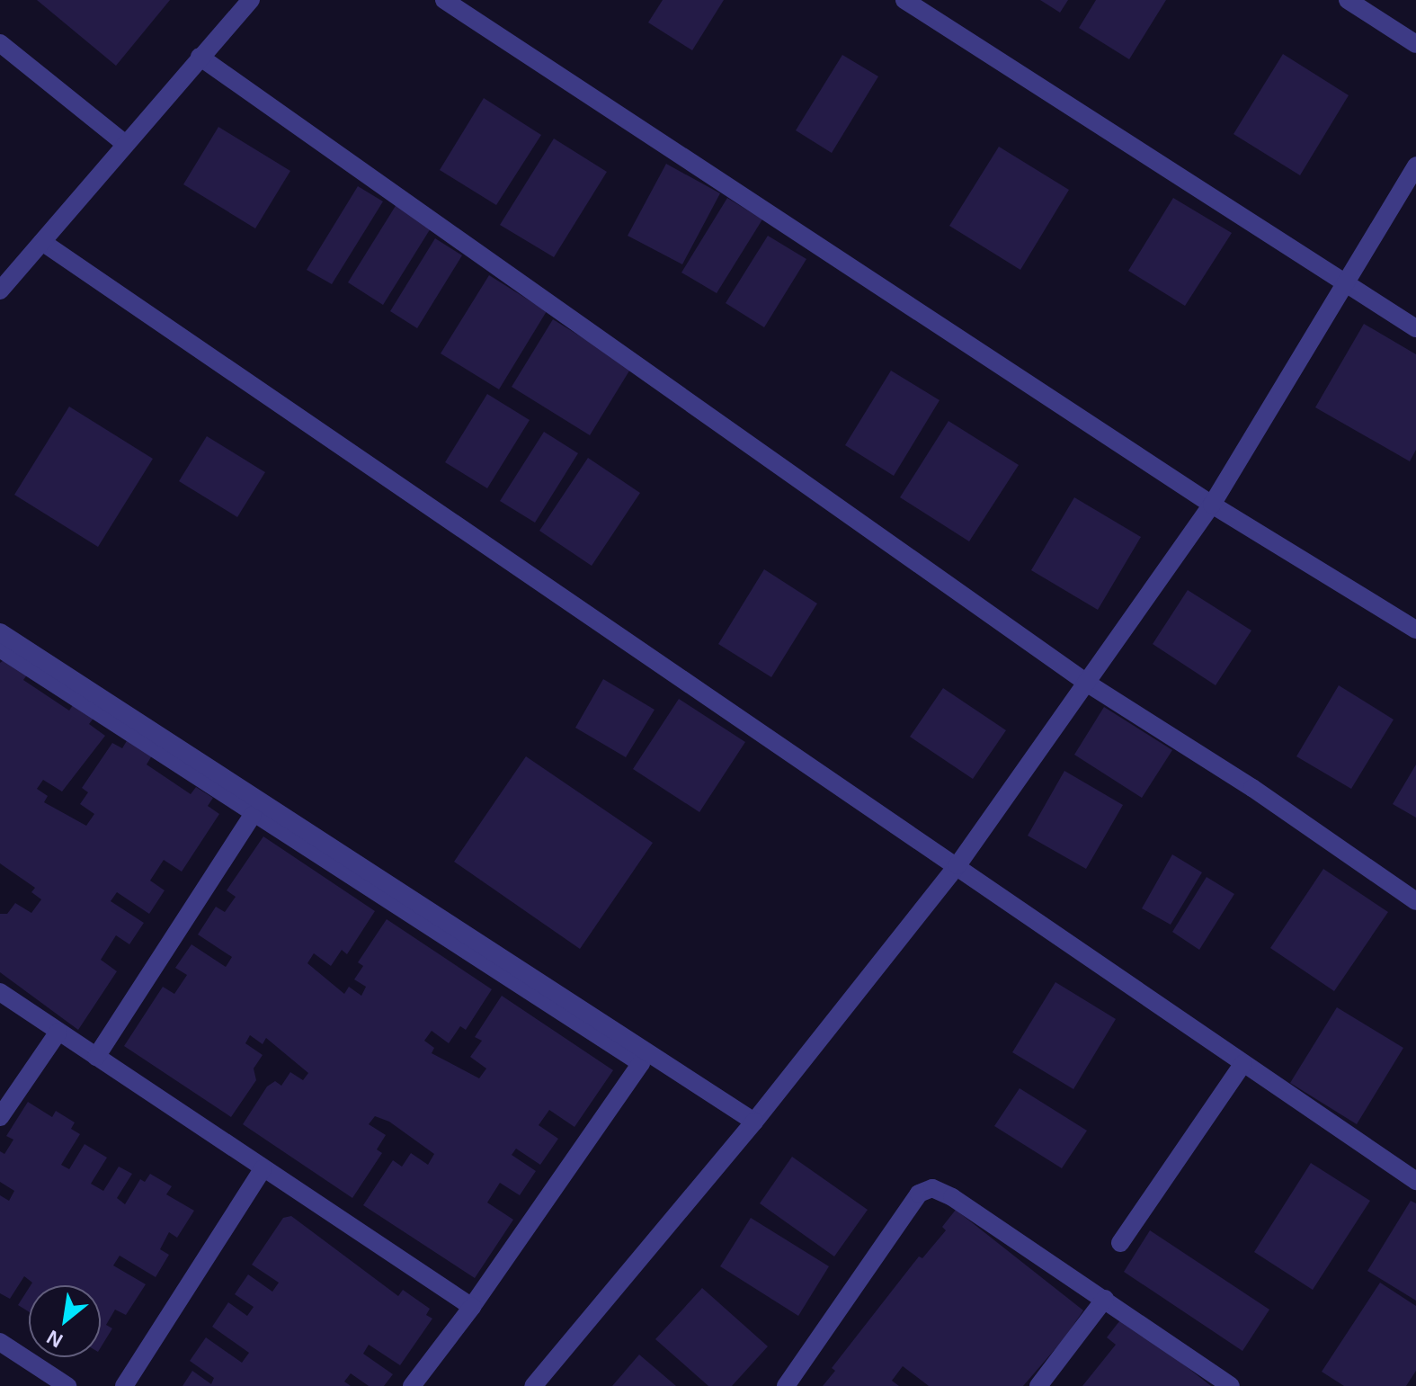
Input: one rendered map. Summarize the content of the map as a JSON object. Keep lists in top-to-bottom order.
{
  "north": "bottom left"
}
